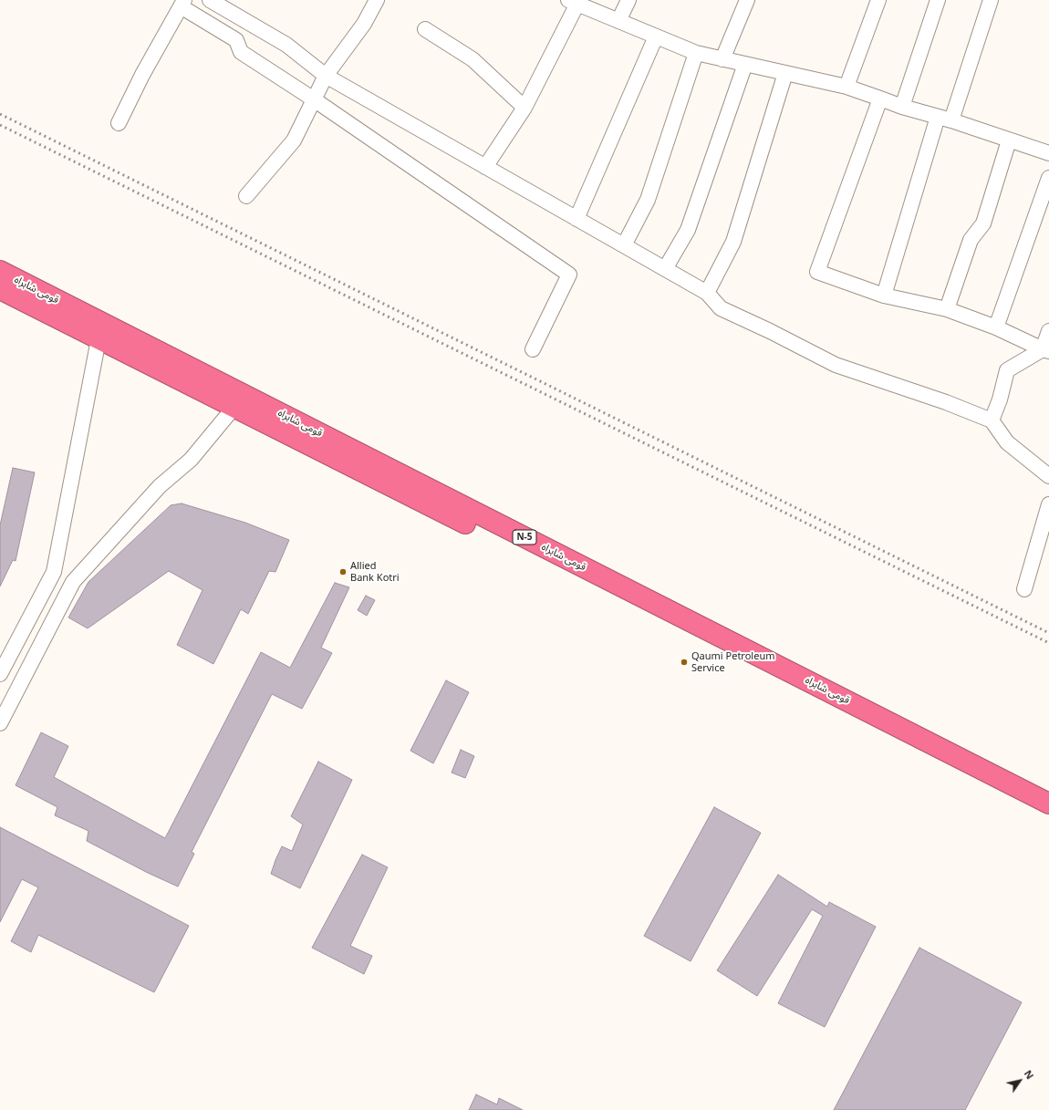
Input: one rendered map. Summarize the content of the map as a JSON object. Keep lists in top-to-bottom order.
{
  "streets": {
    "highway": ["قومی شاہراہ", "N-5"]
  },
  "places": ["Allied Bank Kotri", "Qaumi Petroleum Service"],
  "north": "top right"
}
